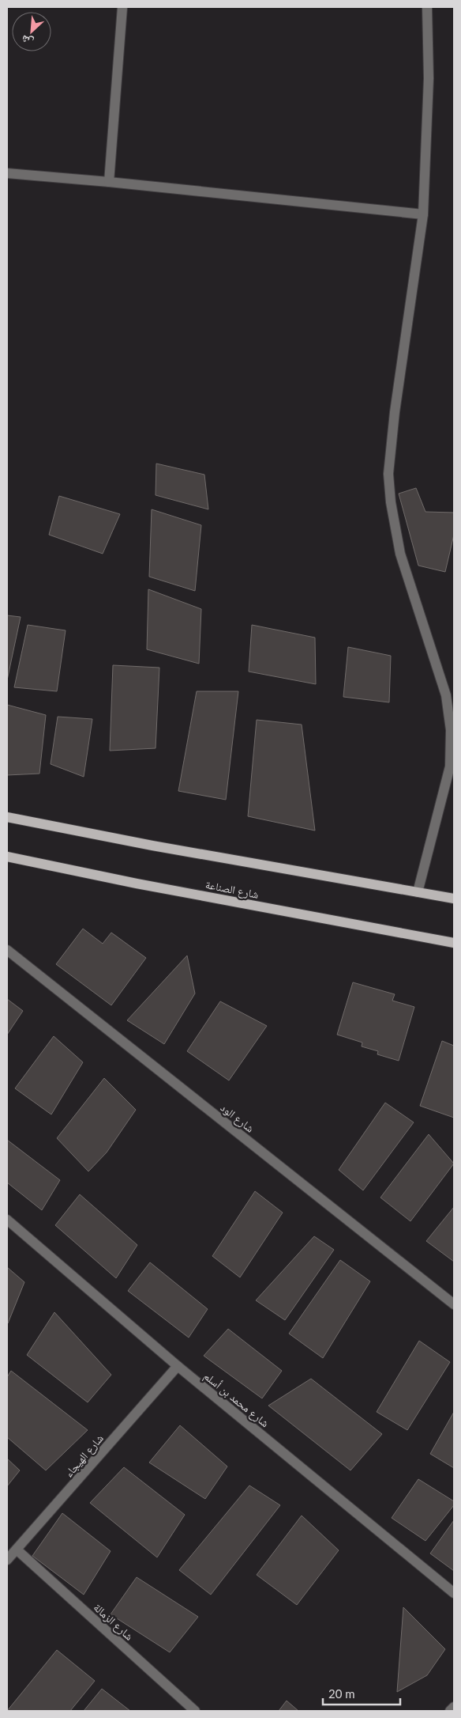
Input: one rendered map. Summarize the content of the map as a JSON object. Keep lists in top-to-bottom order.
{
  "streets": {
    "main road": ["شارع الصناعة"],
    "street": [
      "شارع الود",
      "شارع محمد بن أسلم",
      "شارع الهيجاء",
      "شارع الزمالة"
    ]
  },
  "crossings": [
    ["شارع محمد بن أسلم", "شارع الهيجاء"],
    ["شارع الهيجاء", "شارع الزمالة"]
  ],
  "scale_bar": "20 m",
  "north": "bottom left"
}
